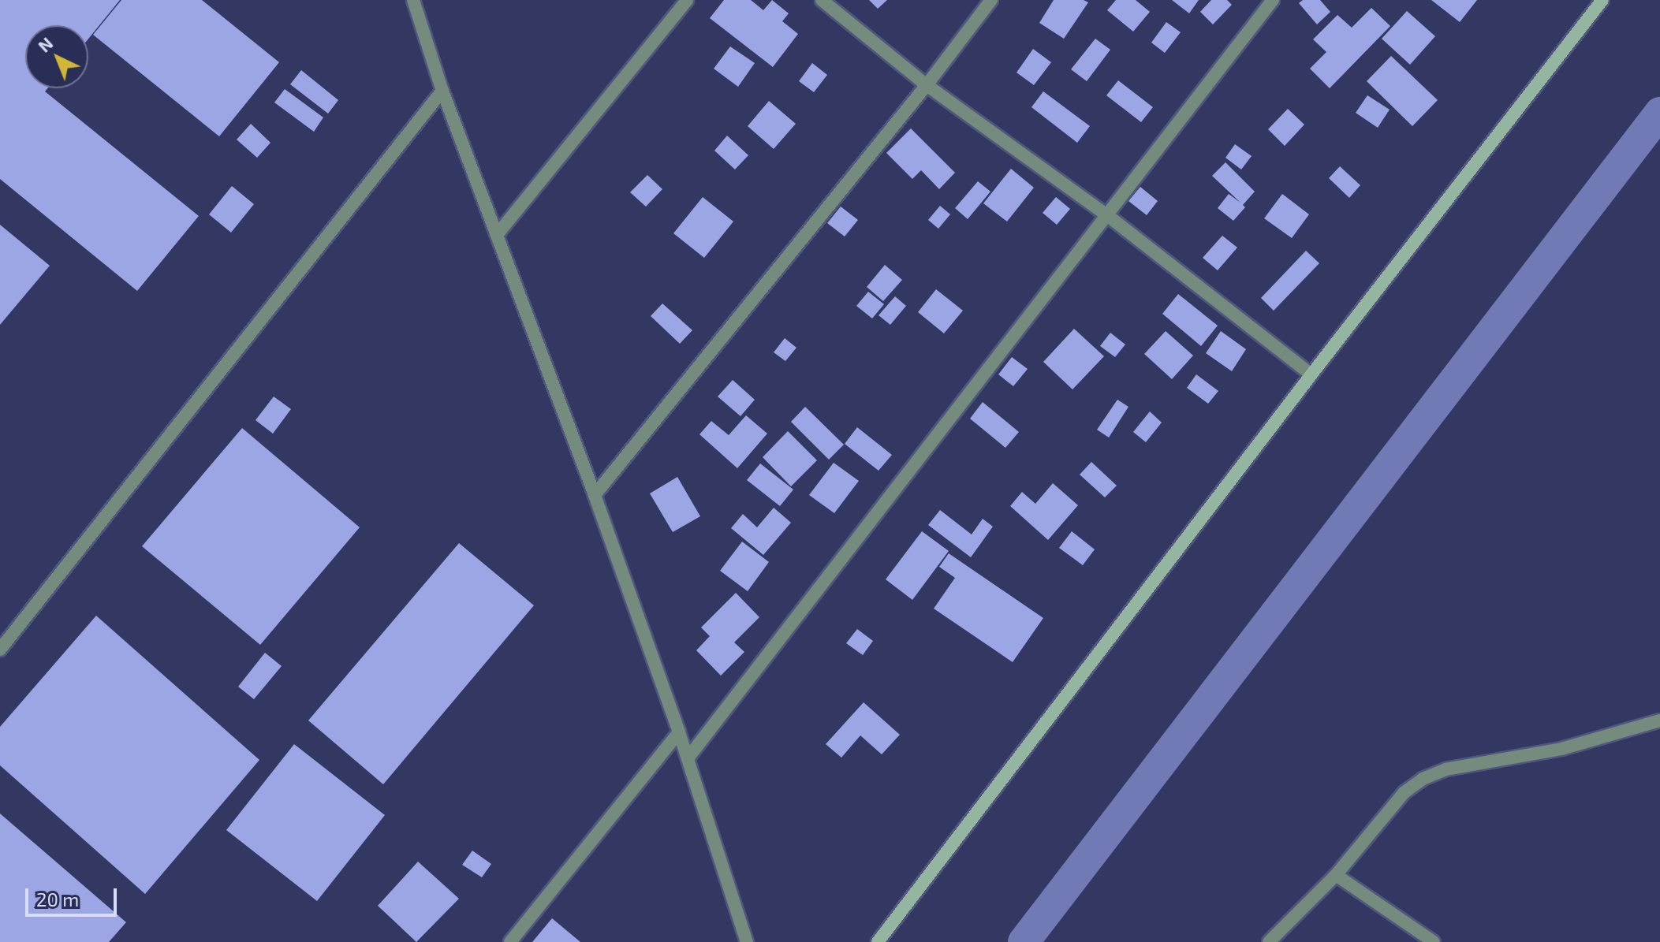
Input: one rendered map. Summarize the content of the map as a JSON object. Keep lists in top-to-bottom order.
{
  "scale_bar": "20 m",
  "north": "top left"
}
